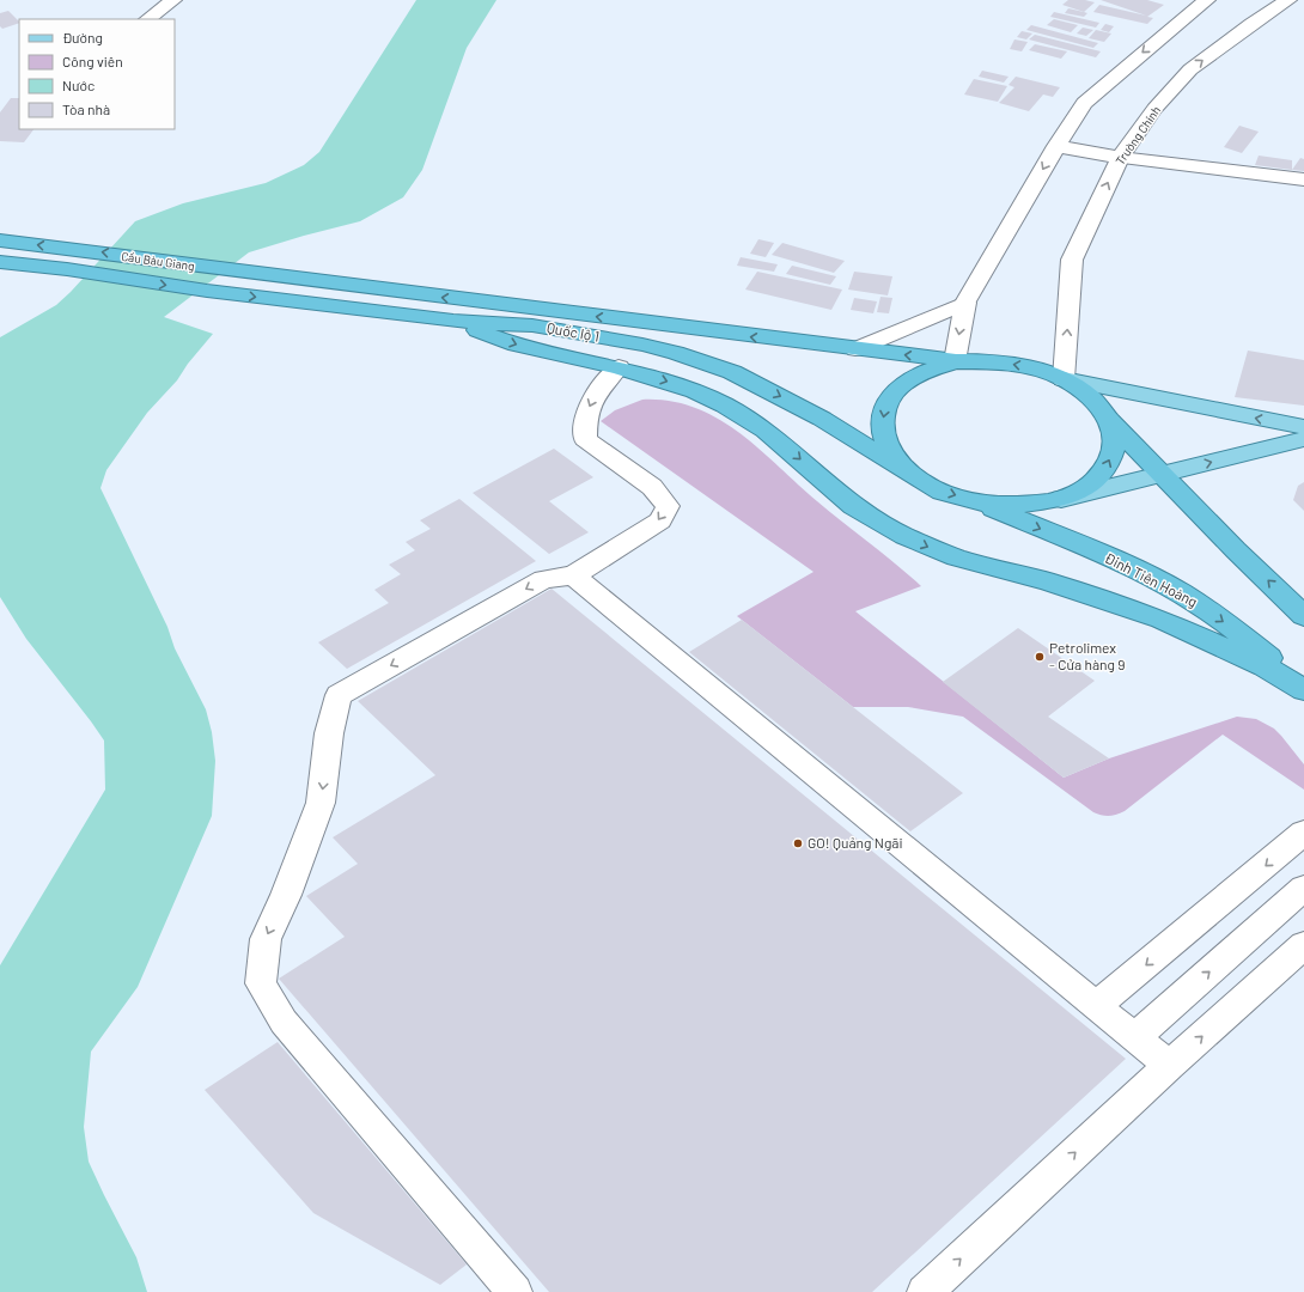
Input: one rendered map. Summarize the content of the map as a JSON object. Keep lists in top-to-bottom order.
{
  "streets": {
    "highway": ["Cầu Bàu Giang", "Quốc lộ 1", "Đinh Tiên Hoàng"],
    "street": ["Trường Chinh"]
  },
  "crossings": [
    ["Cầu Bàu Giang", "Quốc lộ 1"]
  ],
  "places": ["Petrolimex - Cửa hàng 9", "GO! Quảng Ngãi"],
  "legend": [
    "Đường",
    "Công viên",
    "Nước",
    "Tòa nhà"
  ]
}
